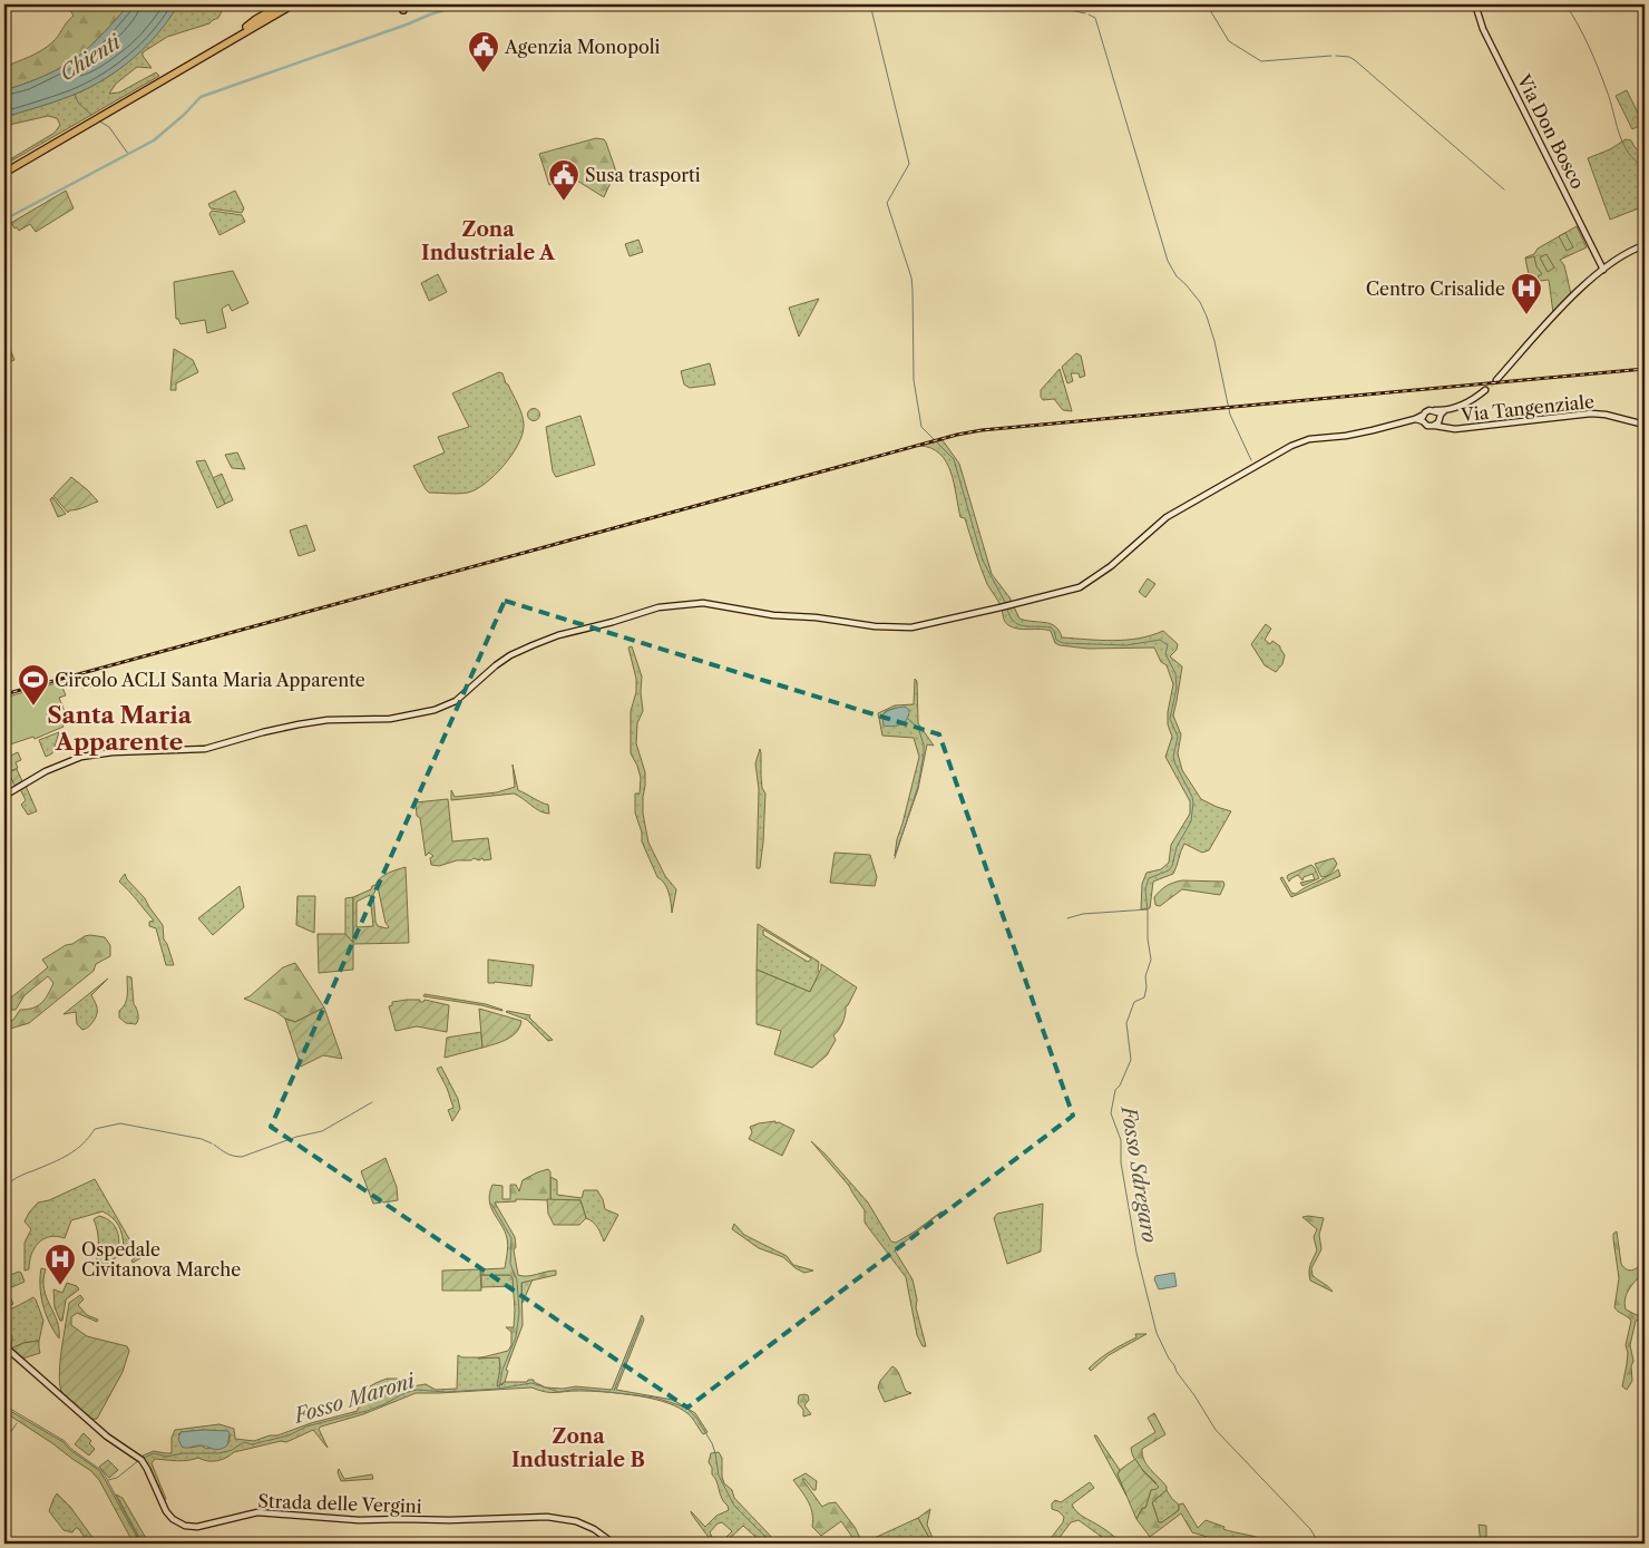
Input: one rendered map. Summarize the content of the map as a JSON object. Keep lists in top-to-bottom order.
{
  "streets": {
    "main road": ["Via Don Bosco", "Via Tangenziale", "Strada delle Vergini"]
  },
  "districts": ["Zona Industriale A", "Santa Maria Apparente", "Zona Industriale B"],
  "water": ["Chienti", "Fosso Sdregaro", "Fosso Maroni"],
  "places": {
    "public building": ["Agenzia Monopoli", "Susa trasporti"],
    "hospital": ["Centro Crisalide", "Ospedale Civitanova Marche"],
    "sports": ["Circolo ACLI Santa Maria Apparente"]
  }
}
